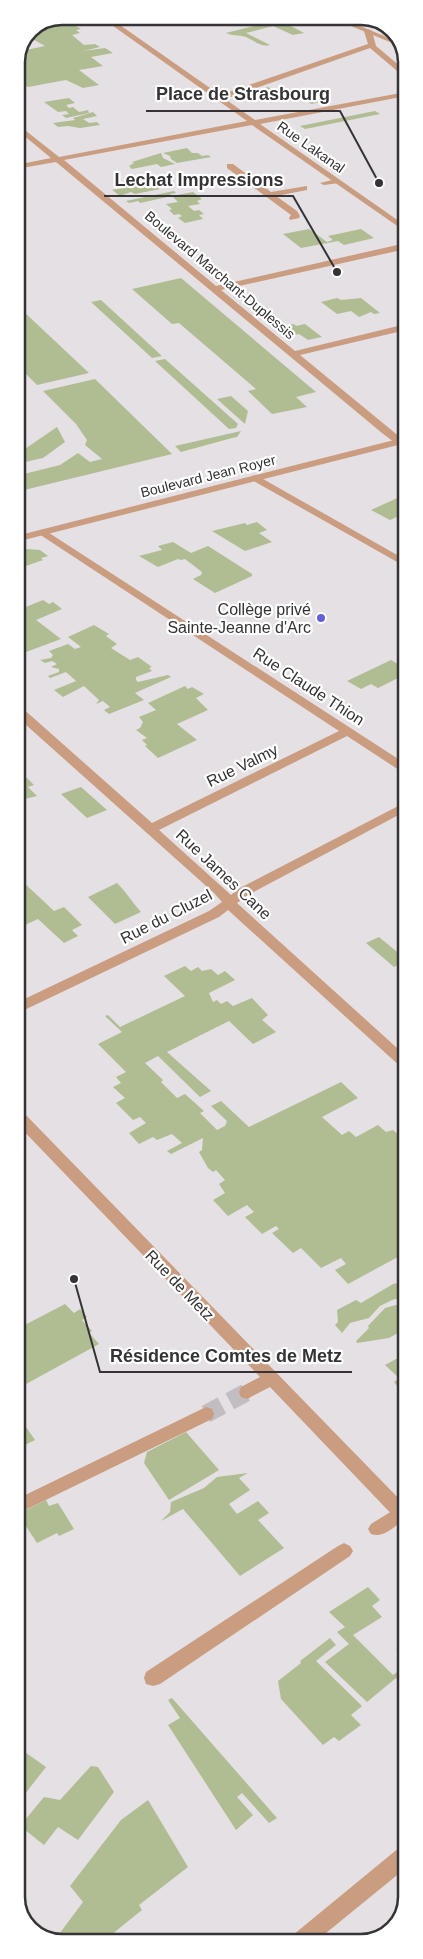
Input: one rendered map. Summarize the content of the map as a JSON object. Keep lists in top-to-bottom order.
{
  "streets": {
    "street": [
      "Rue Lakanal",
      "Boulevard Marchant-Duplessis",
      "Boulevard Jean Royer",
      "Rue Claude Thion",
      "Rue Valmy",
      "Rue James Cane",
      "Rue du Cluzel",
      "Rue de Metz"
    ]
  },
  "crossings": [
    ["Boulevard Jean Royer", "Rue Claude Thion"],
    ["Rue Claude Thion", "Rue Valmy"],
    ["Rue Valmy", "Rue James Cane"],
    ["Rue James Cane", "Rue du Cluzel"]
  ],
  "places": [
    "Place de Strasbourg",
    "Lechat Impressions",
    "Collège privé Sainte-Jeanne d'Arc",
    "Résidence Comtes de Metz"
  ]
}
